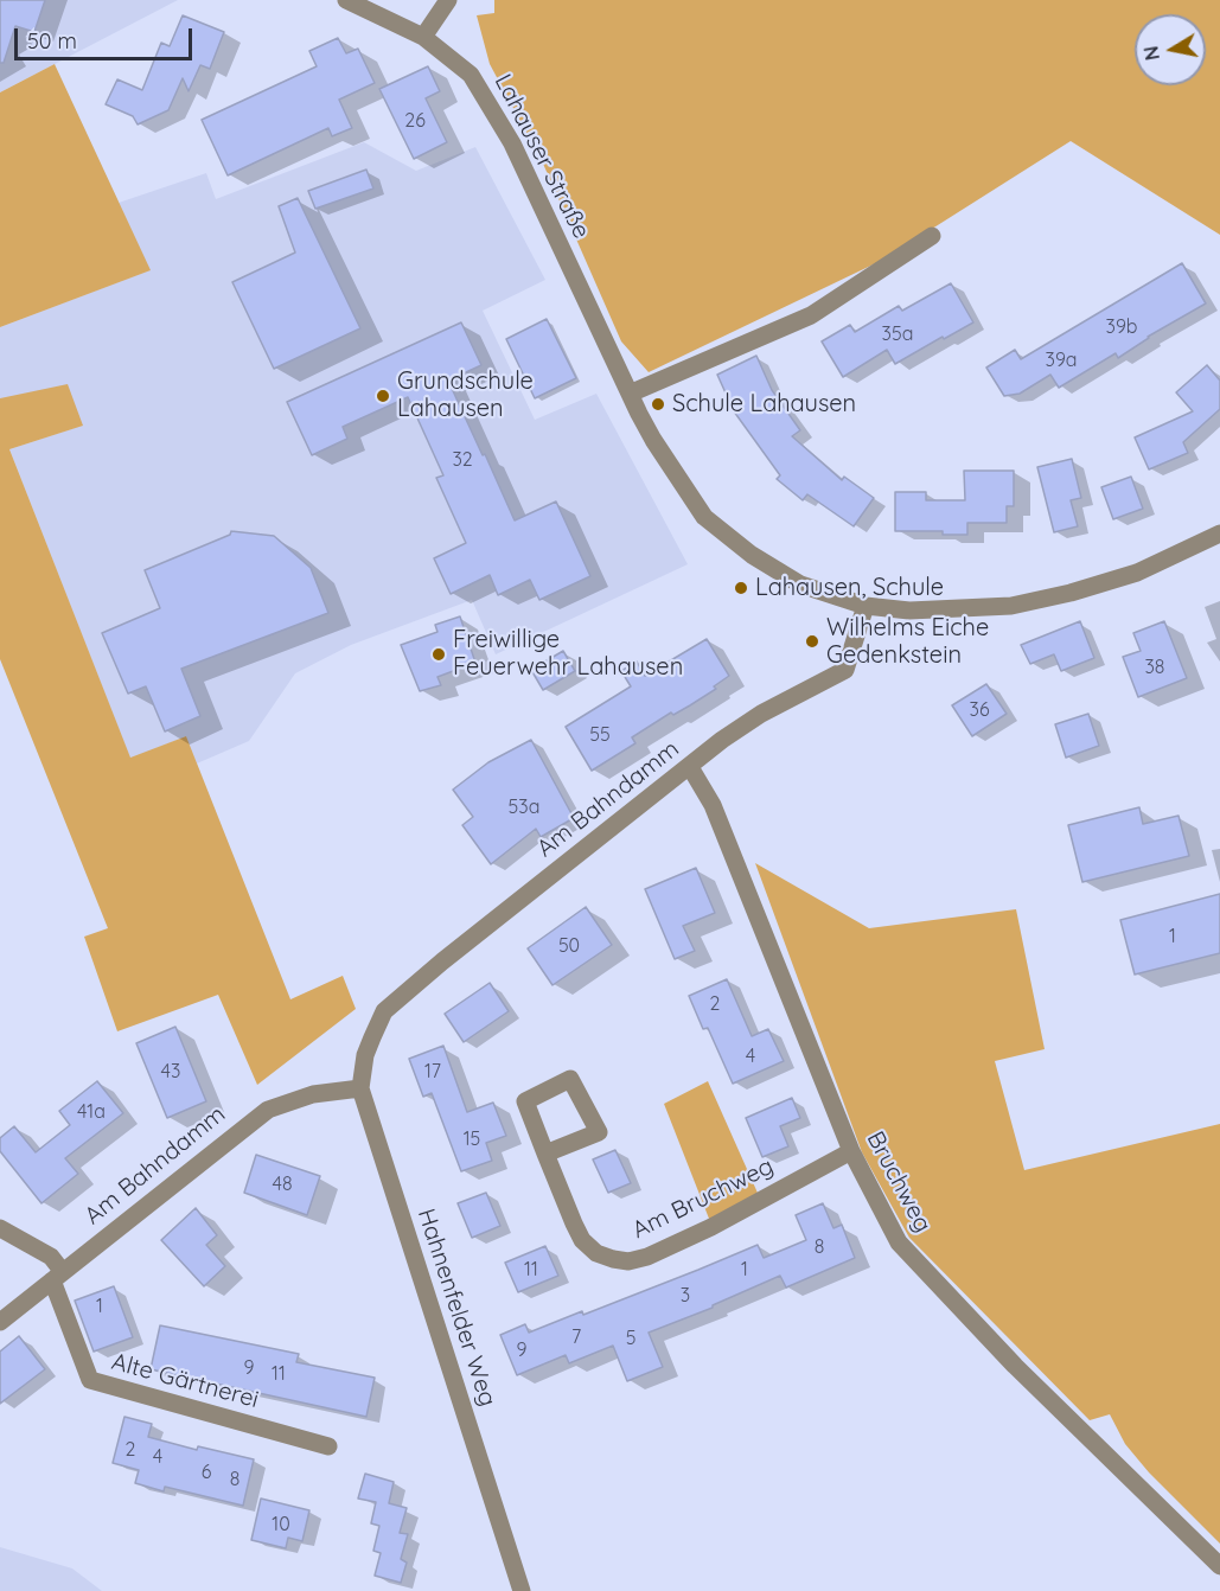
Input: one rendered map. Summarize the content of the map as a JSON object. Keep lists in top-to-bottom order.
{
  "streets": {
    "street": [
      "Lahauser Straße",
      "Am Bahndamm",
      "Bruchweg",
      "Am Bruchweg",
      "Hahnenfelder Weg",
      "Alte Gärtnerei"
    ]
  },
  "crossings": [
    ["Lahauser Straße", "Am Bahndamm"],
    ["Am Bahndamm", "Bruchweg"],
    ["Am Bahndamm", "Hahnenfelder Weg"],
    ["Am Bahndamm", "Alte Gärtnerei"],
    ["Bruchweg", "Am Bruchweg"]
  ],
  "places": [
    "Grundschule Lahausen",
    "Schule Lahausen",
    "Lahausen, Schule",
    "Wilhelms Eiche Gedenkstein",
    "Freiwillige Feuerwehr Lahausen"
  ],
  "house_numbers": [
    "26",
    "39b",
    "35a",
    "39a",
    "32",
    "38",
    "36",
    "55",
    "53a",
    "1",
    "50",
    "2",
    "4",
    "43",
    "17",
    "41a",
    "15",
    "48",
    "8",
    "11",
    "1",
    "3",
    "1",
    "7",
    "5",
    "9",
    "9",
    "11",
    "2",
    "4",
    "6",
    "8",
    "10"
  ],
  "scale_bar": "50 m",
  "north": "left"
}
